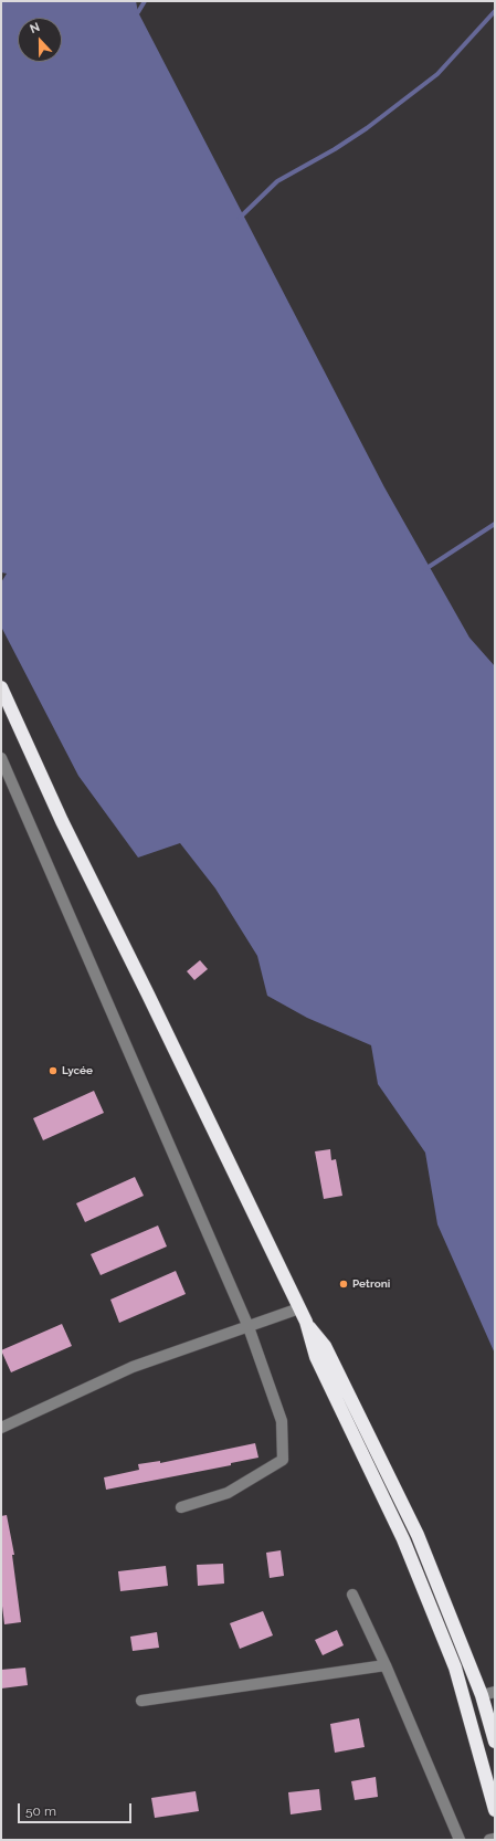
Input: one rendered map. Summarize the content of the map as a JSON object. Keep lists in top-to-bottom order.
{
  "places": ["Lycée", "Petroni"],
  "scale_bar": "50 m",
  "north": "top"
}
